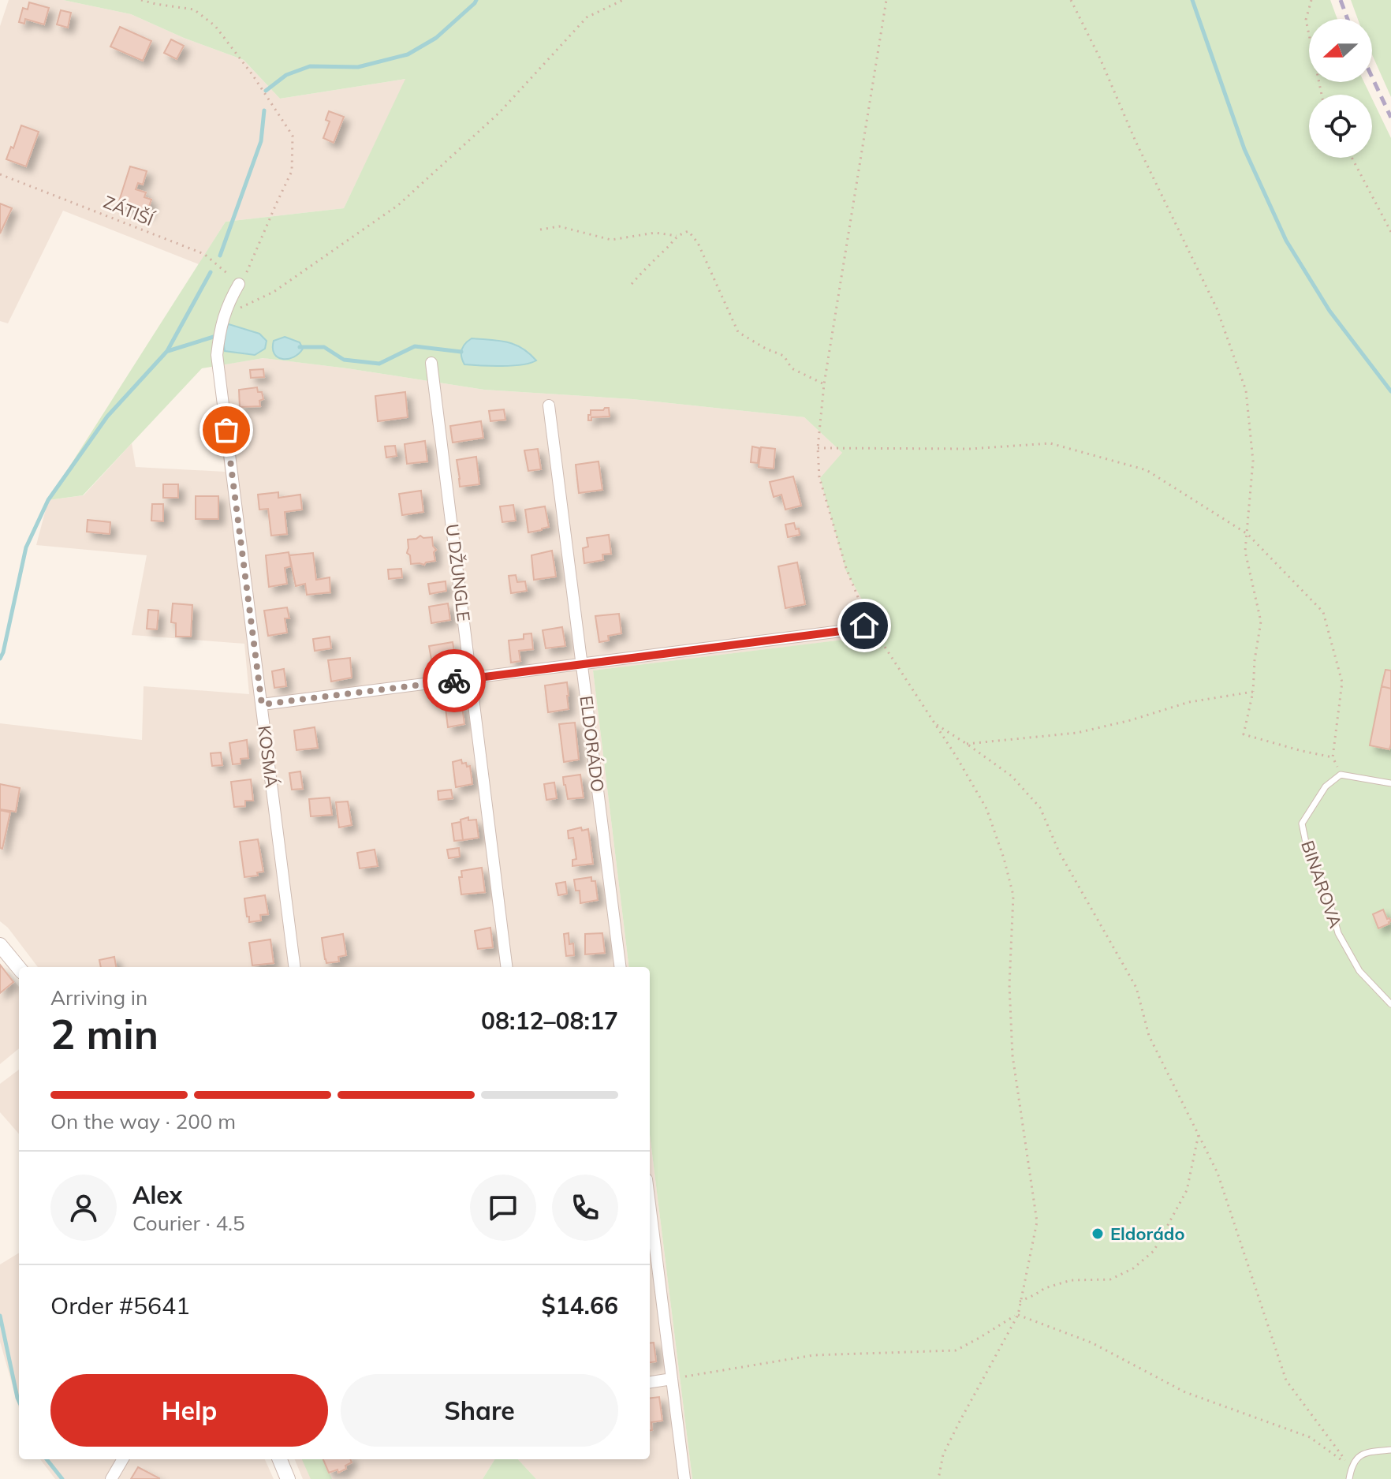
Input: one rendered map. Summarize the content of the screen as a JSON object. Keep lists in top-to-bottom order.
{
  "streets": {
    "street": ["U DŽUNGLE", "ELDORÁDO", "KOSMÁ"],
    "lane": ["BINAROVA"],
    "path": ["ZÁTIŠÍ"]
  },
  "crossings": [
    ["ZÁTIŠÍ", "KOSMÁ"]
  ],
  "places": ["Eldorádo"],
  "north": "left",
  "page": {
    "heading": ["2 min", "Arriving in", "08:12–08:17"],
    "panel": [
      "Alex",
      "Courier · 4.5",
      "Order #5641",
      "$14.66"
    ],
    "bar": "On the way · 200 m",
    "buttons": ["Help", "Share"]
  }
}
